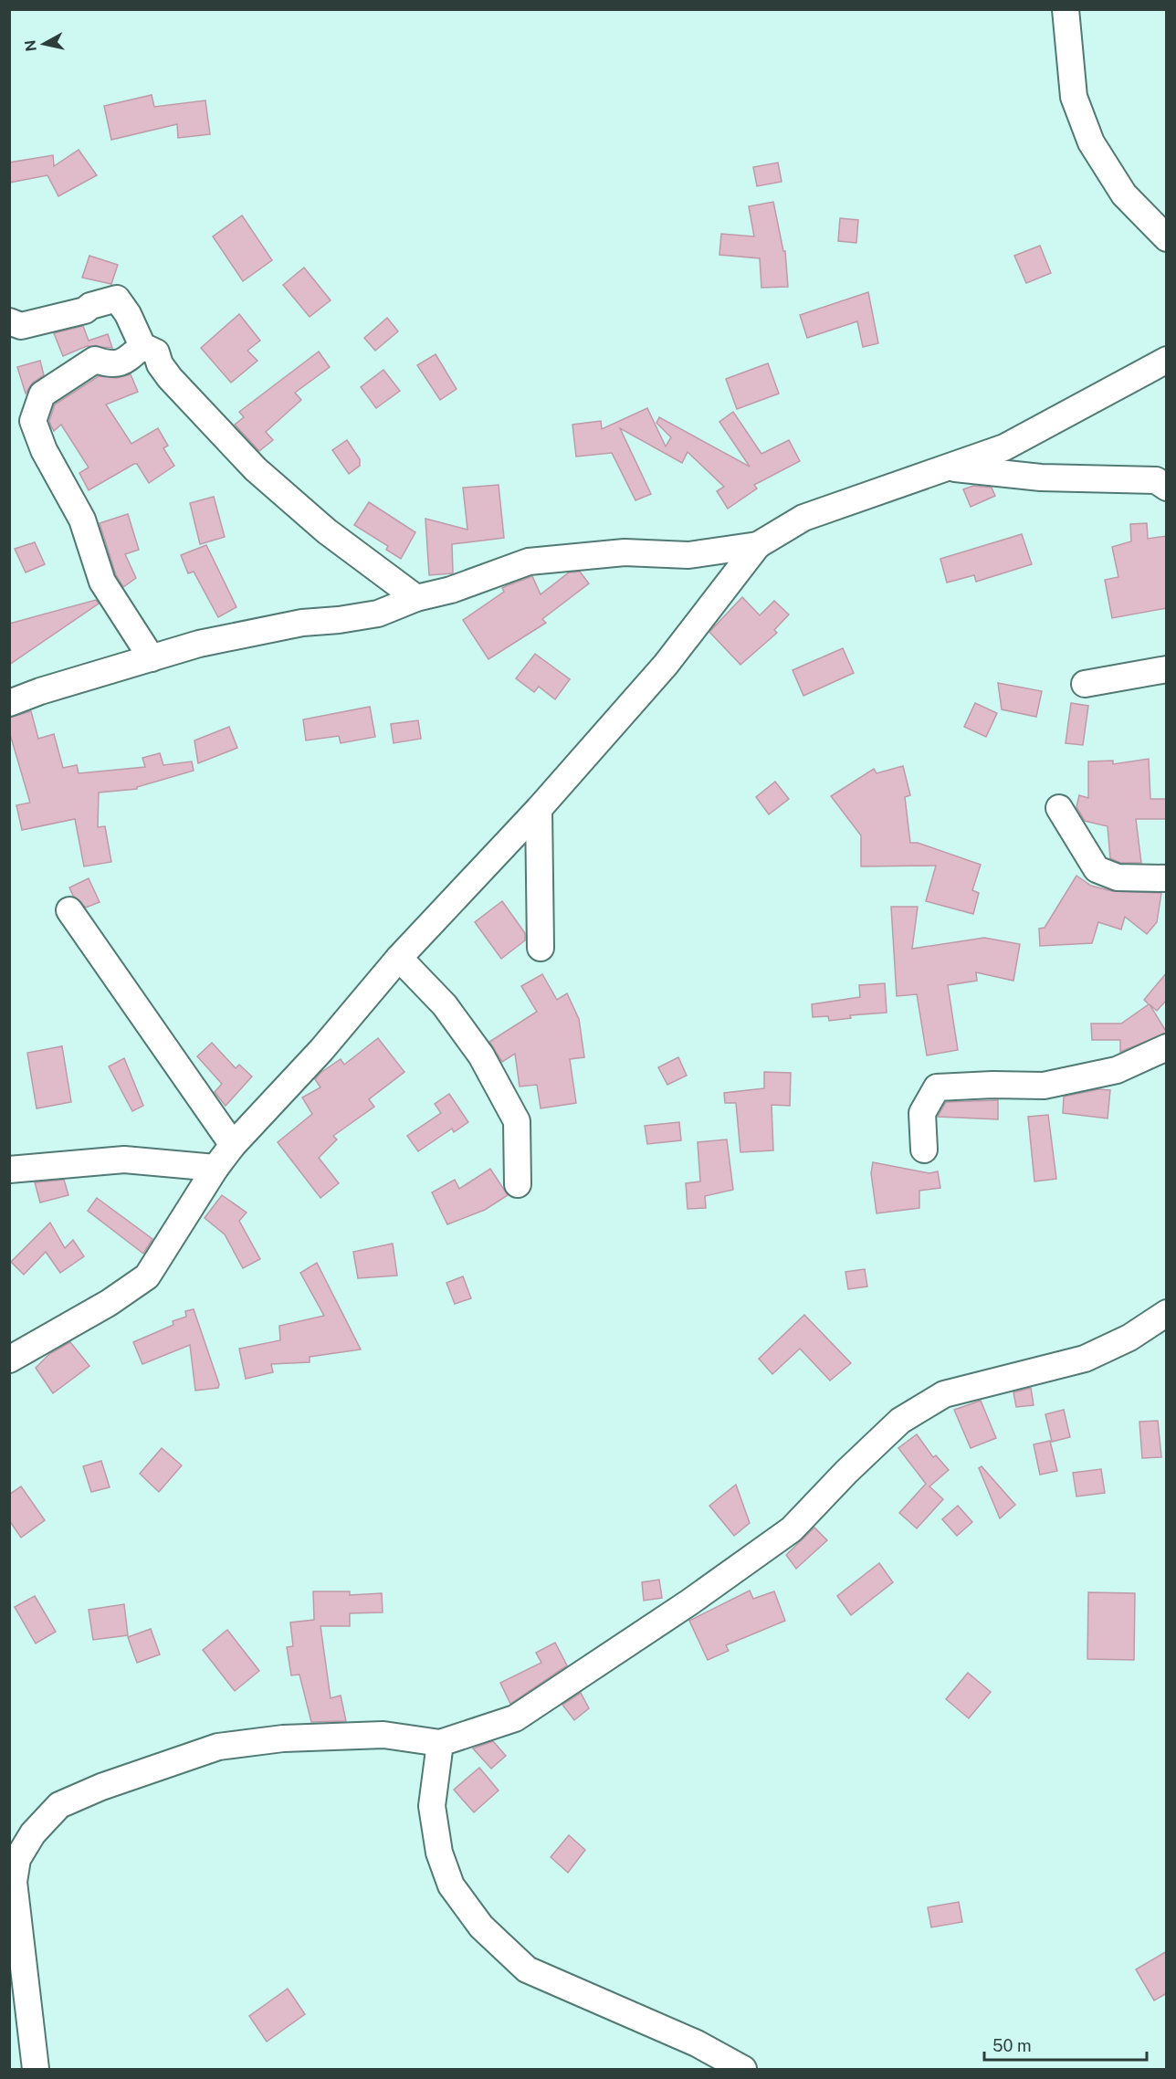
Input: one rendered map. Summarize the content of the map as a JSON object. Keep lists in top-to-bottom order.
{
  "scale_bar": "50 m",
  "north": "left"
}
